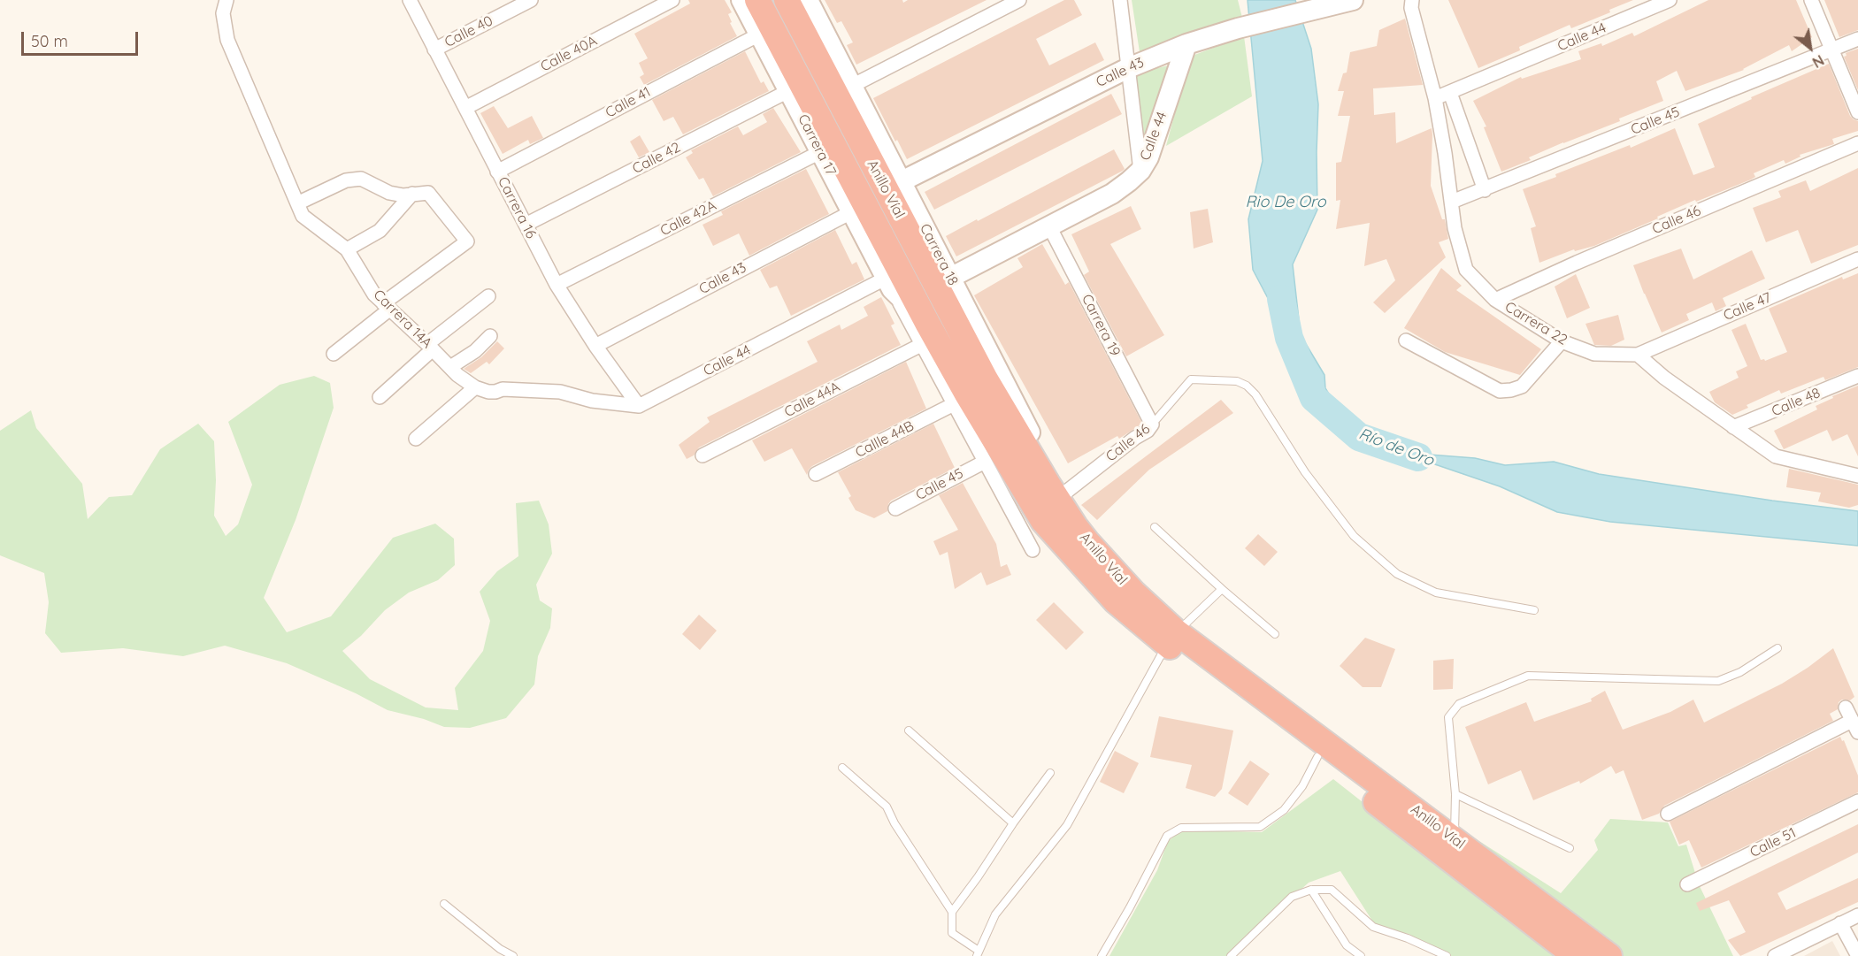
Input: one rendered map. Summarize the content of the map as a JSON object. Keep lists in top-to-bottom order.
{
  "streets": {
    "highway": ["Anillo Víal"],
    "street": [
      "Calle 40",
      "Calle 44",
      "Calle 40A",
      "Calle 43",
      "Calle 41",
      "Calle 45",
      "Carrera 17",
      "Calle 42",
      "Carrera 16",
      "Calle 42A",
      "Calle 46",
      "Carrera 18",
      "Calle 47",
      "Carrera 14A",
      "Carrera 22",
      "Carrera 19",
      "Calle 44A",
      "Calle 48",
      "Callle 44B",
      "Calle 51"
    ]
  },
  "crossings": [
    ["Calle 40", "Carrera 16"],
    ["Calle 44", "Calle 43"],
    ["Calle 44", "Carrera 17"],
    ["Calle 44", "Carrera 16"],
    ["Calle 44", "Carrera 18"],
    ["Calle 44", "Carrera 22"],
    ["Calle 44", "Carrera 19"],
    ["Calle 40A", "Carrera 16"],
    ["Calle 43", "Carrera 17"],
    ["Calle 43", "Carrera 16"],
    ["Calle 43", "Carrera 18"],
    ["Calle 41", "Carrera 17"],
    ["Calle 41", "Carrera 16"],
    ["Calle 45", "Carrera 17"],
    ["Calle 45", "Carrera 22"],
    ["Carrera 17", "Calle 42"],
    ["Carrera 17", "Anillo Víal"],
    ["Carrera 17", "Calle 42A"],
    ["Carrera 17", "Calle 44A"],
    ["Carrera 17", "Callle 44B"],
    ["Calle 42", "Carrera 16"],
    ["Anillo Víal", "Calle 46"],
    ["Anillo Víal", "Carrera 18"],
    ["Anillo Víal", "Calle 44A"],
    ["Carrera 16", "Calle 42A"],
    ["Calle 46", "Carrera 18"],
    ["Calle 46", "Carrera 22"],
    ["Calle 46", "Carrera 19"],
    ["Calle 47", "Carrera 22"]
  ],
  "water": ["Rio De Oro", "Río de Oro"],
  "scale_bar": "50 m",
  "north": "bottom right"
}
